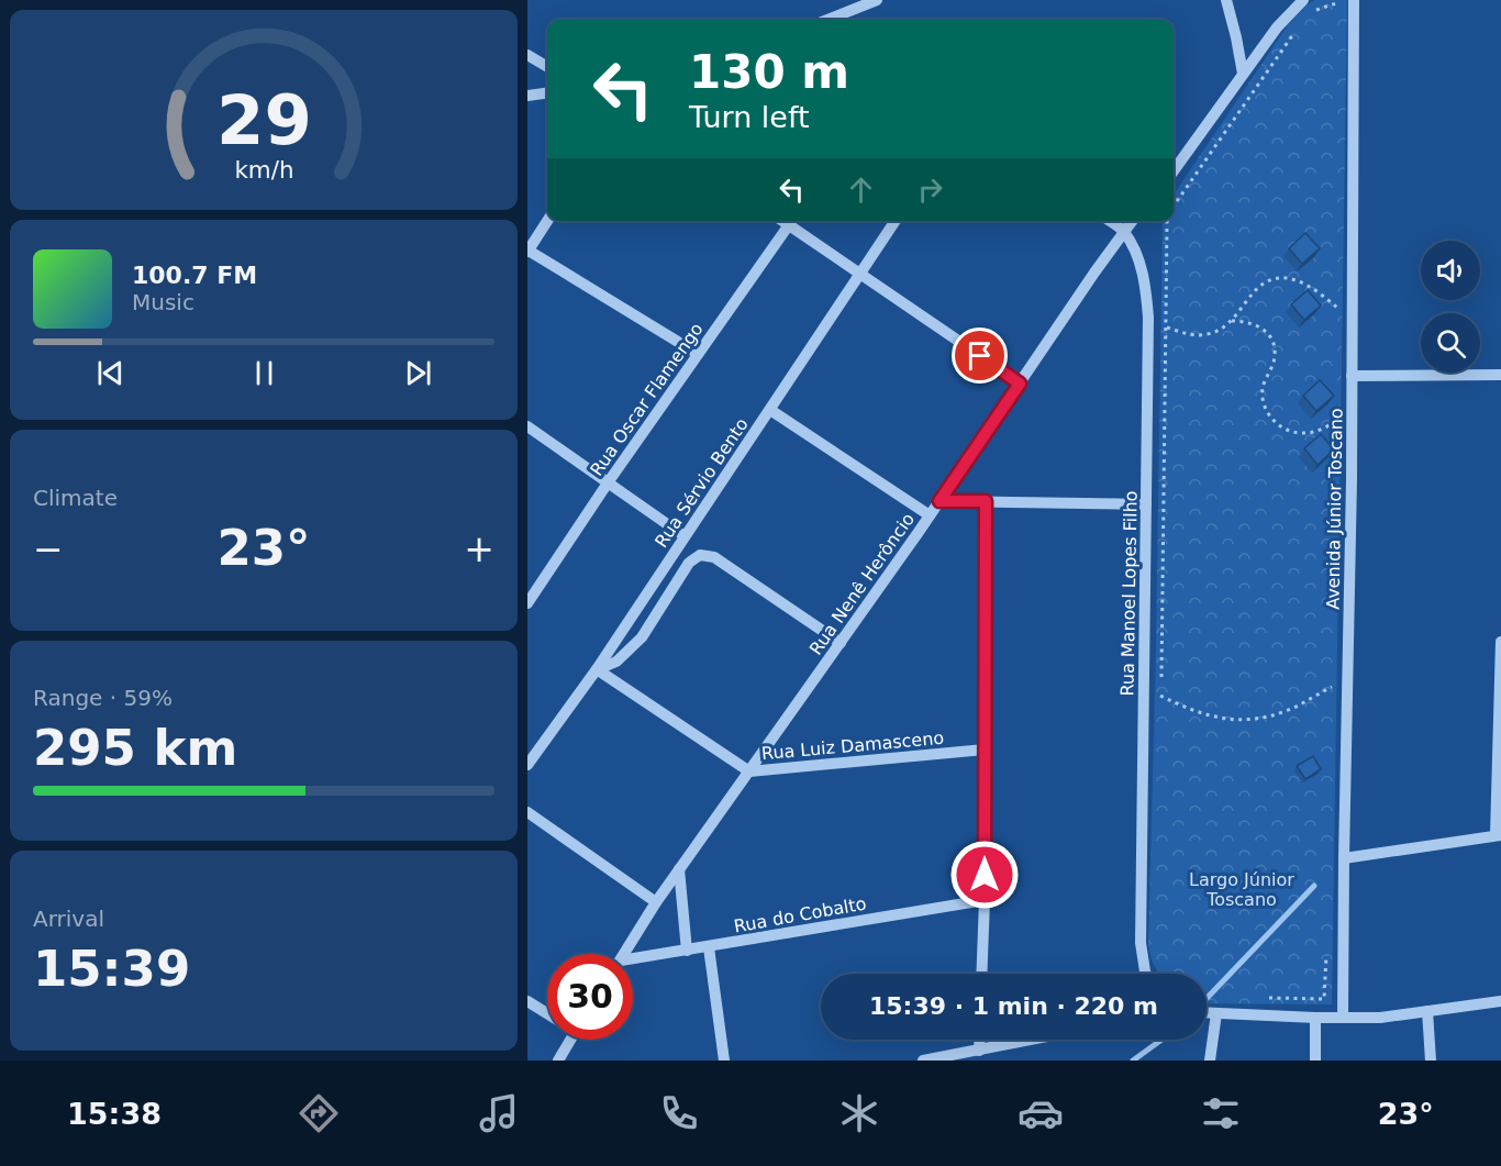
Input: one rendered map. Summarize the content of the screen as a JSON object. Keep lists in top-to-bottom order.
{
  "streets": {
    "street": [
      "Rua Oscar Flamengo",
      "Rua Sérvio Bento",
      "Avenida Júnior Toscano",
      "Rua Nenê Herôncio",
      "Rua Manoel Lopes Filho",
      "Rua Luiz Damasceno",
      "Rua do Cobalto"
    ]
  },
  "crossings": [
    ["Rua Sérvio Bento", "Rua Luiz Damasceno"],
    ["Rua Nenê Herôncio", "Rua Manoel Lopes Filho"],
    ["Rua Nenê Herôncio", "Rua Luiz Damasceno"]
  ],
  "parks": ["Largo Júnior Toscano"],
  "page": {
    "turn": ["130 m", "Turn left"],
    "song": ["100.7 FM", "Music"],
    "tile": [
      "Climate",
      ["Range · 59%", "295 km"],
      ["Arrival", "15:39"]
    ],
    "heat": ["−", "23°", "+"],
    "limit": "30",
    "trip": "15:39 · 1 min · 220 m",
    "tabs": ["15:38", "23°"],
    "gauge": ["29", "km/h"]
  }
}
